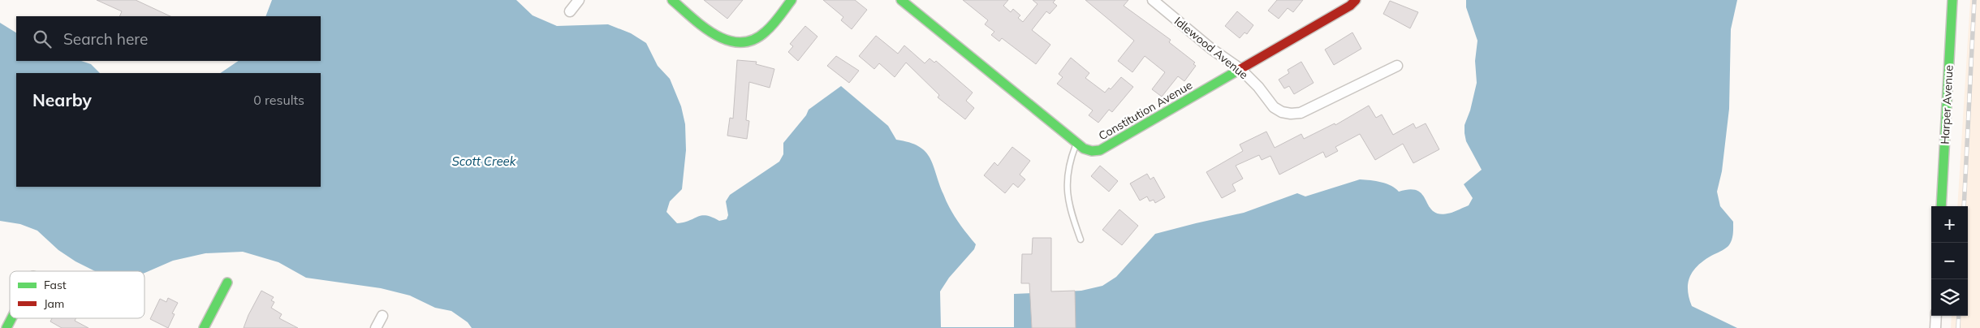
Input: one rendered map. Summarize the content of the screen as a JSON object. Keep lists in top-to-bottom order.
{
  "streets": {
    "street": ["Idlewood Avenue", "Harper Avenue", "Constitution Avenue"]
  },
  "crossings": [
    ["Idlewood Avenue", "Constitution Avenue"]
  ],
  "water": ["Scott Creek"],
  "legend": ["Fast", "Jam"],
  "page": {
    "search": "Search here",
    "heading": ["Nearby", "0 results"],
    "map_buttons": ["+", "−"]
  }
}
